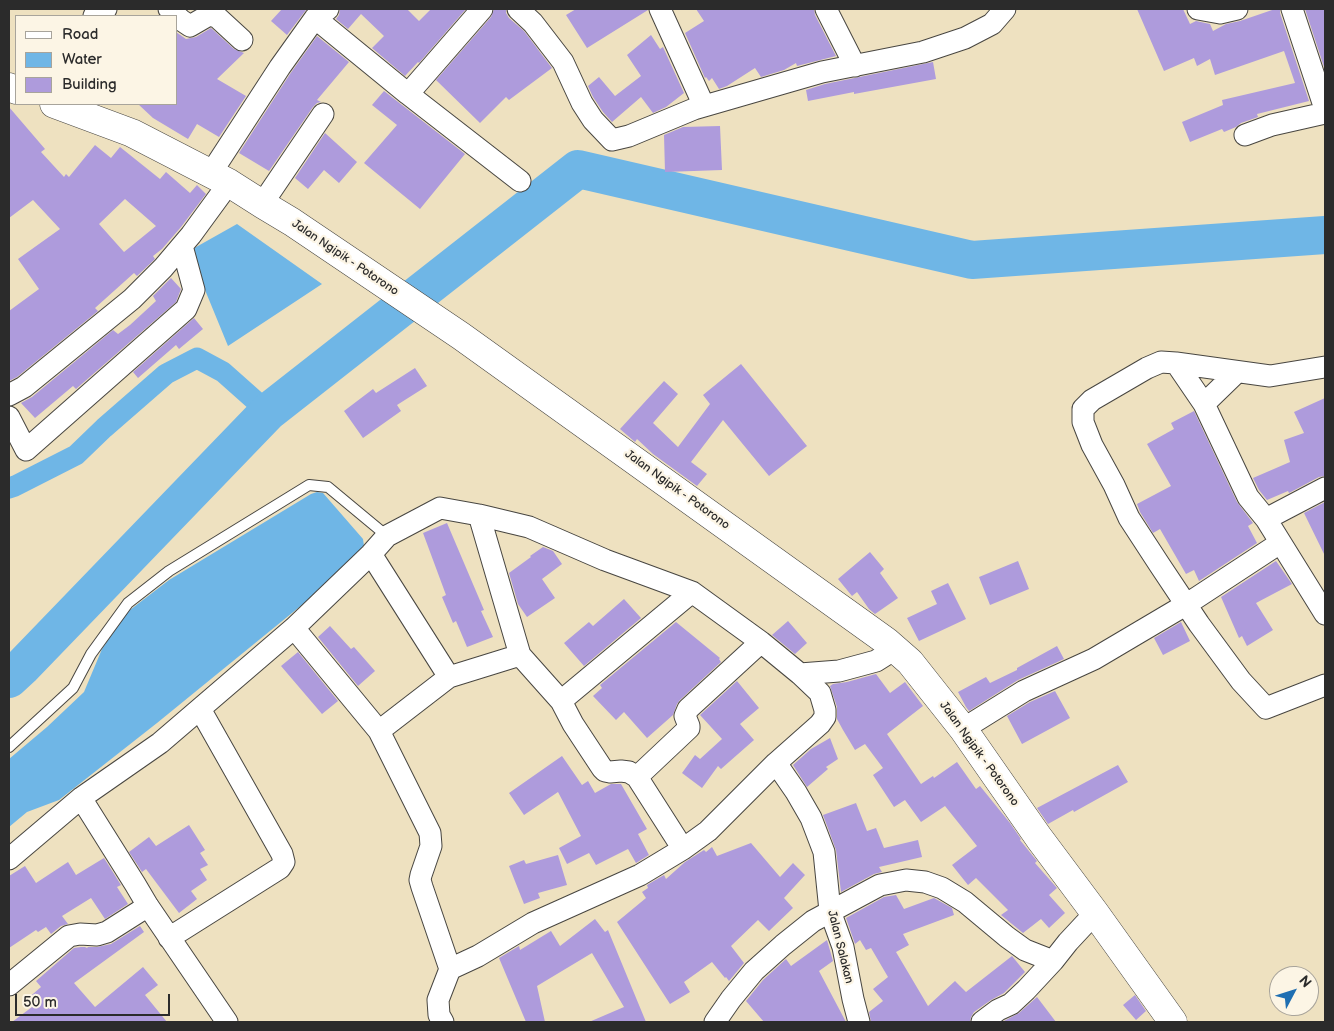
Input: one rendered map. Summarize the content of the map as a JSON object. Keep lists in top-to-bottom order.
{
  "streets": {
    "street": ["Jalan Ngipik - Potorono", "Jalan Salakan"]
  },
  "legend": ["Road", "Water", "Building"],
  "scale_bar": "50 m",
  "north": "top right"
}
